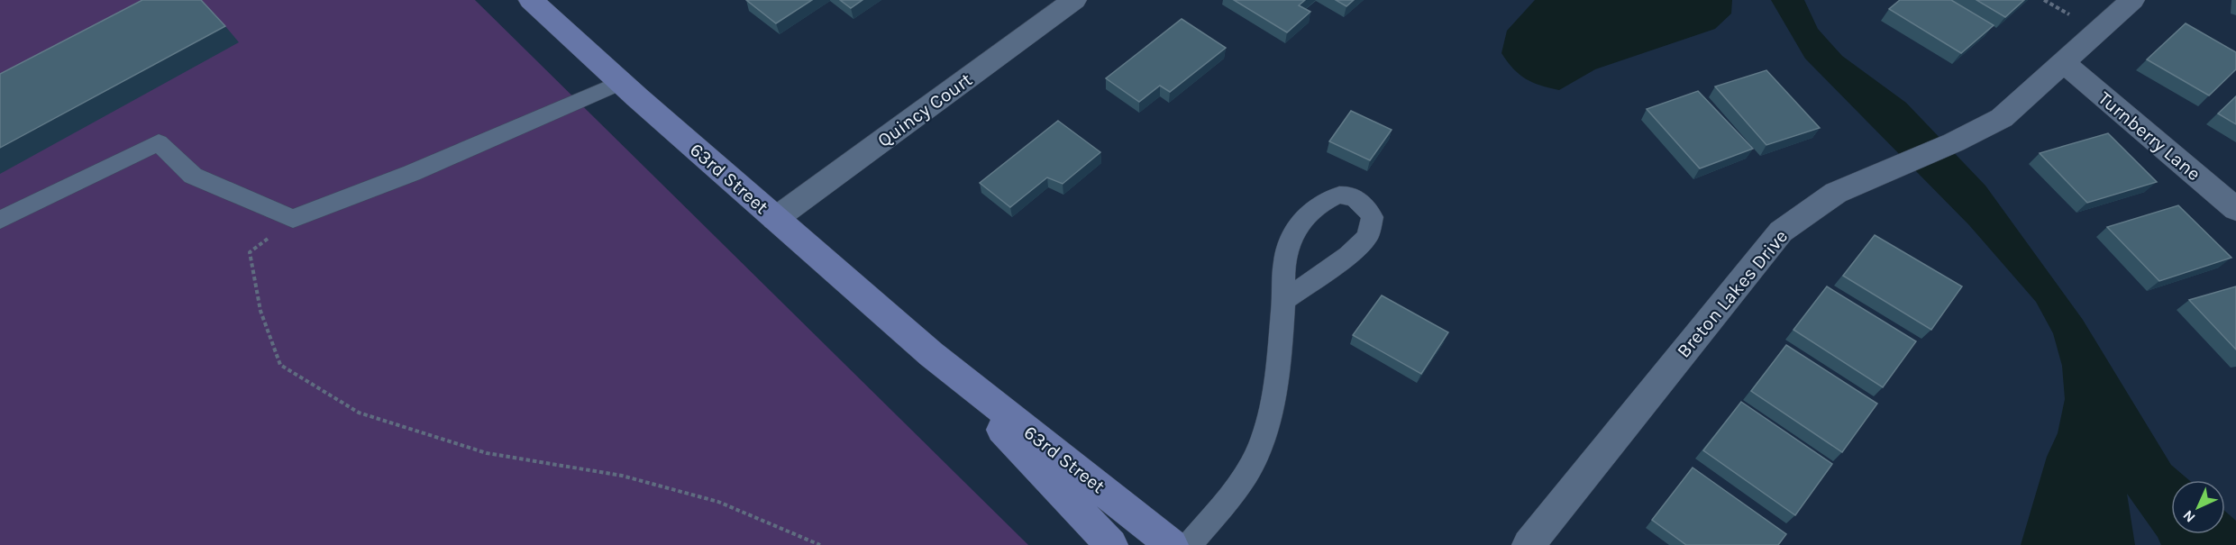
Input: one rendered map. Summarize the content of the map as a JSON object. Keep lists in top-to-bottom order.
{
  "streets": {
    "street": [
      "Quincy Court",
      "Turnberry Lane",
      "63rd Street",
      "Breton Lakes Drive"
    ]
  },
  "crossings": [
    ["Quincy Court", "63rd Street"],
    ["Turnberry Lane", "Breton Lakes Drive"]
  ],
  "north": "bottom left"
}
